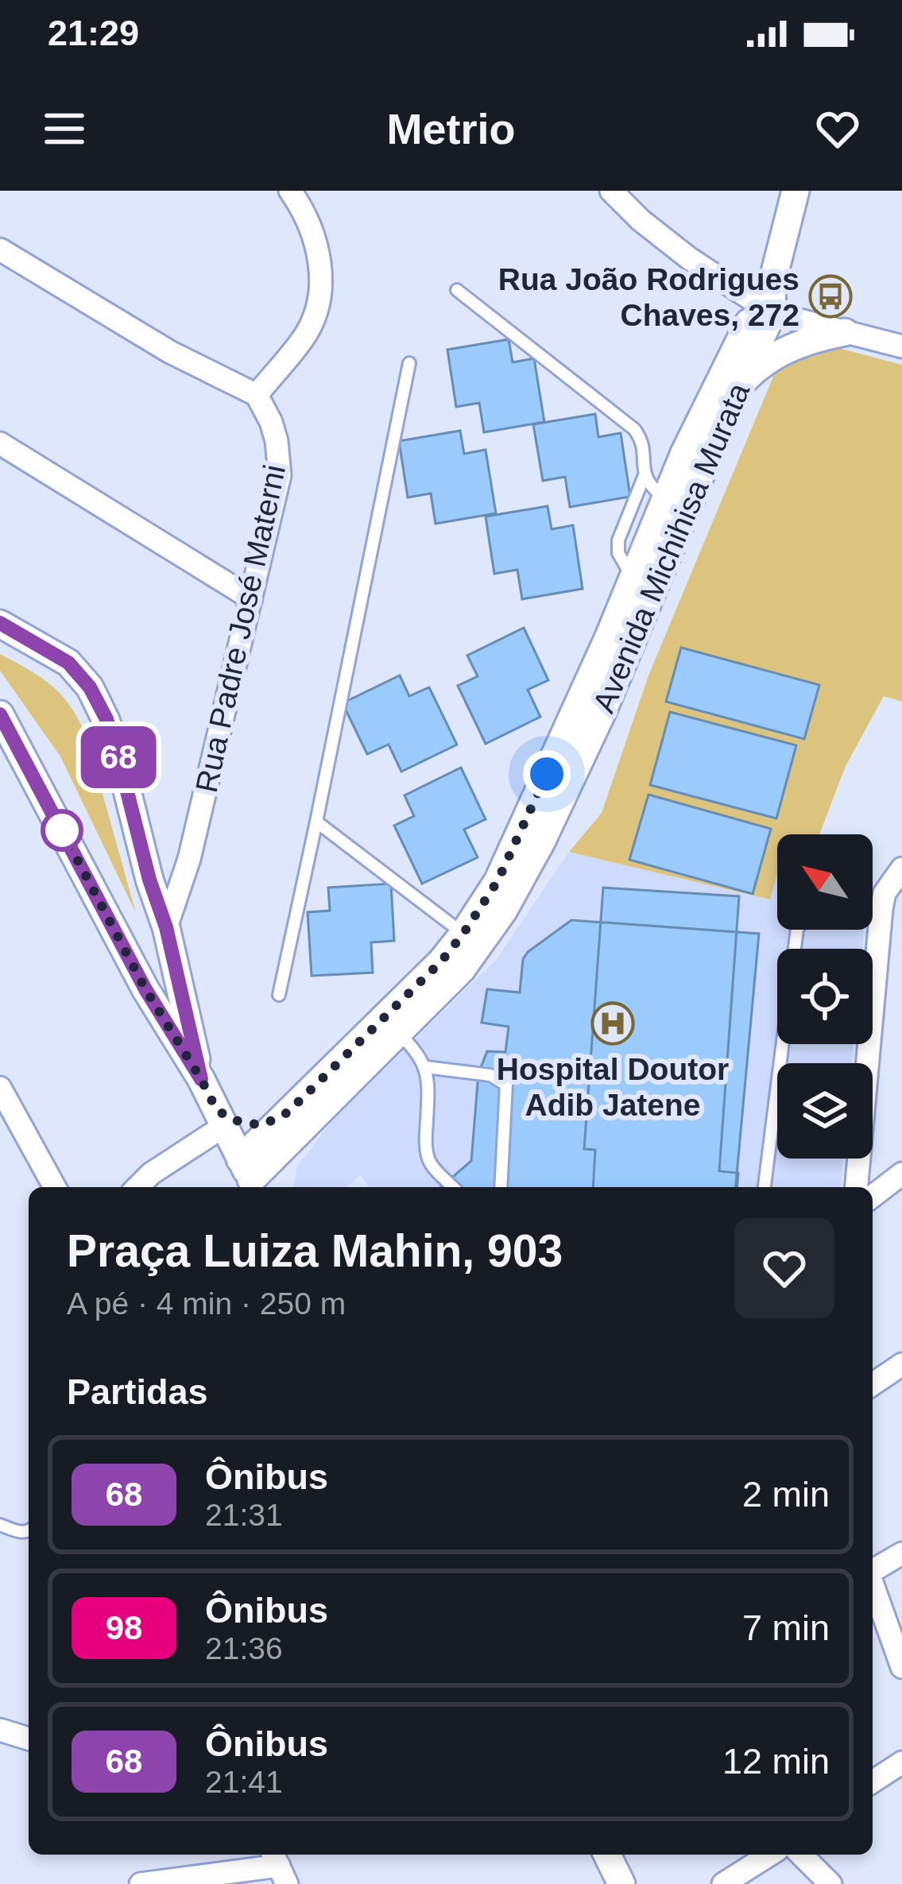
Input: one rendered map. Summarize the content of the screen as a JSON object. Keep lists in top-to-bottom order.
{
  "streets": {
    "street": ["Avenida Michihisa Murata", "Rua Padre José Materni"]
  },
  "places": {
    "bus stop": ["Rua João Rodrigues Chaves, 272"],
    "hospital": ["Hospital Doutor Adib Jatene"]
  },
  "lines": ["bus line 68"],
  "north": "top left",
  "page": {
    "status": "21:29",
    "header": "Metrio",
    "on_map": "68",
    "heading": [
      ["Praça Luiza Mahin, 903", "A pé · 4 min · 250 m"],
      "Partidas"
    ],
    "list": [
      {
        "mark": "68",
        "name": "Ônibus",
        "note": "21:31",
        "value": "2 min"
      },
      {
        "mark": "98",
        "name": "Ônibus",
        "note": "21:36",
        "value": "7 min"
      },
      {
        "mark": "68",
        "name": "Ônibus",
        "note": "21:41",
        "value": "12 min"
      }
    ]
  }
}
